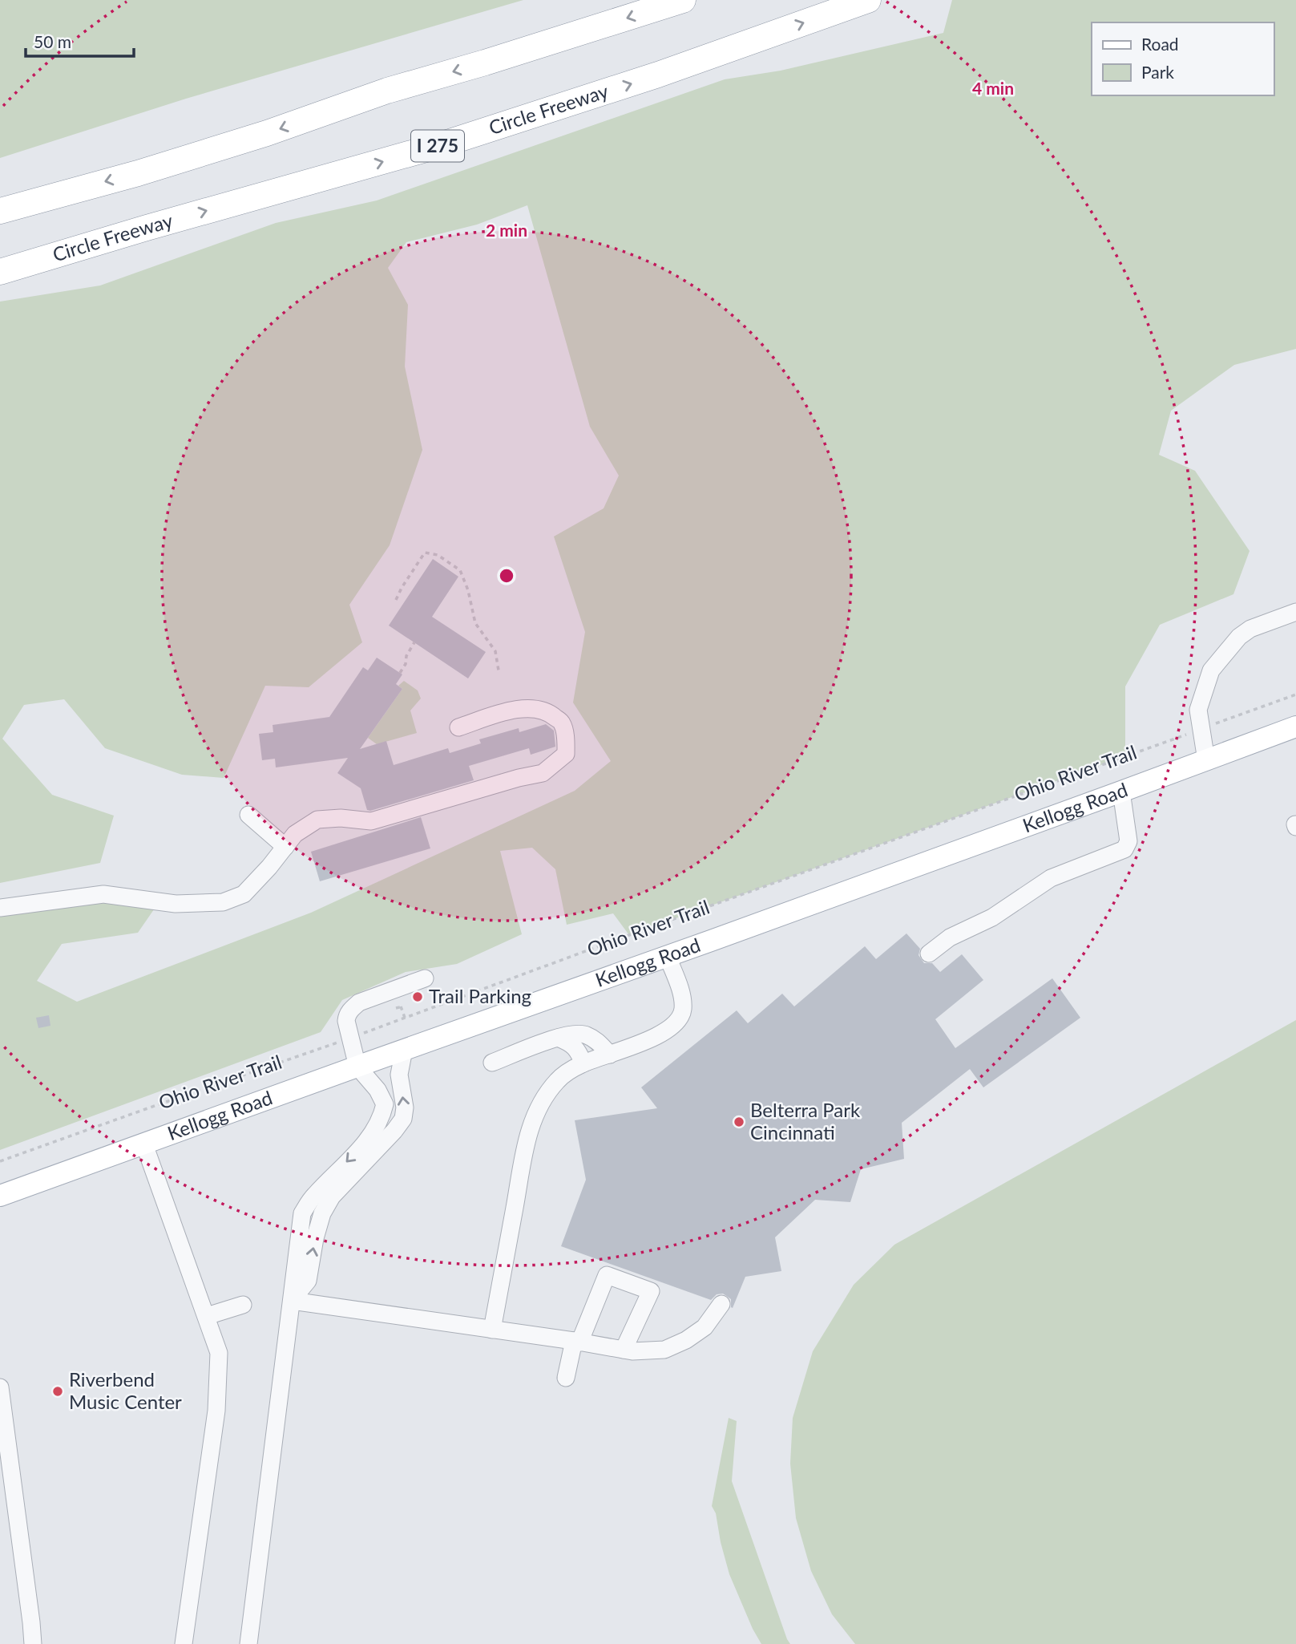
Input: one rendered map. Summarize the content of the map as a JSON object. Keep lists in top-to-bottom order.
{
  "streets": {
    "highway": ["Circle Freeway", "I 275"],
    "main road": ["Kellogg Road"],
    "path": ["Ohio River Trail"]
  },
  "places": ["Trail Parking", "Belterra Park Cincinnati", "Riverbend Music Center"],
  "legend": ["Road", "Park"],
  "scale_bar": "50 m",
  "rings": ["4 min", "2 min"]
}
